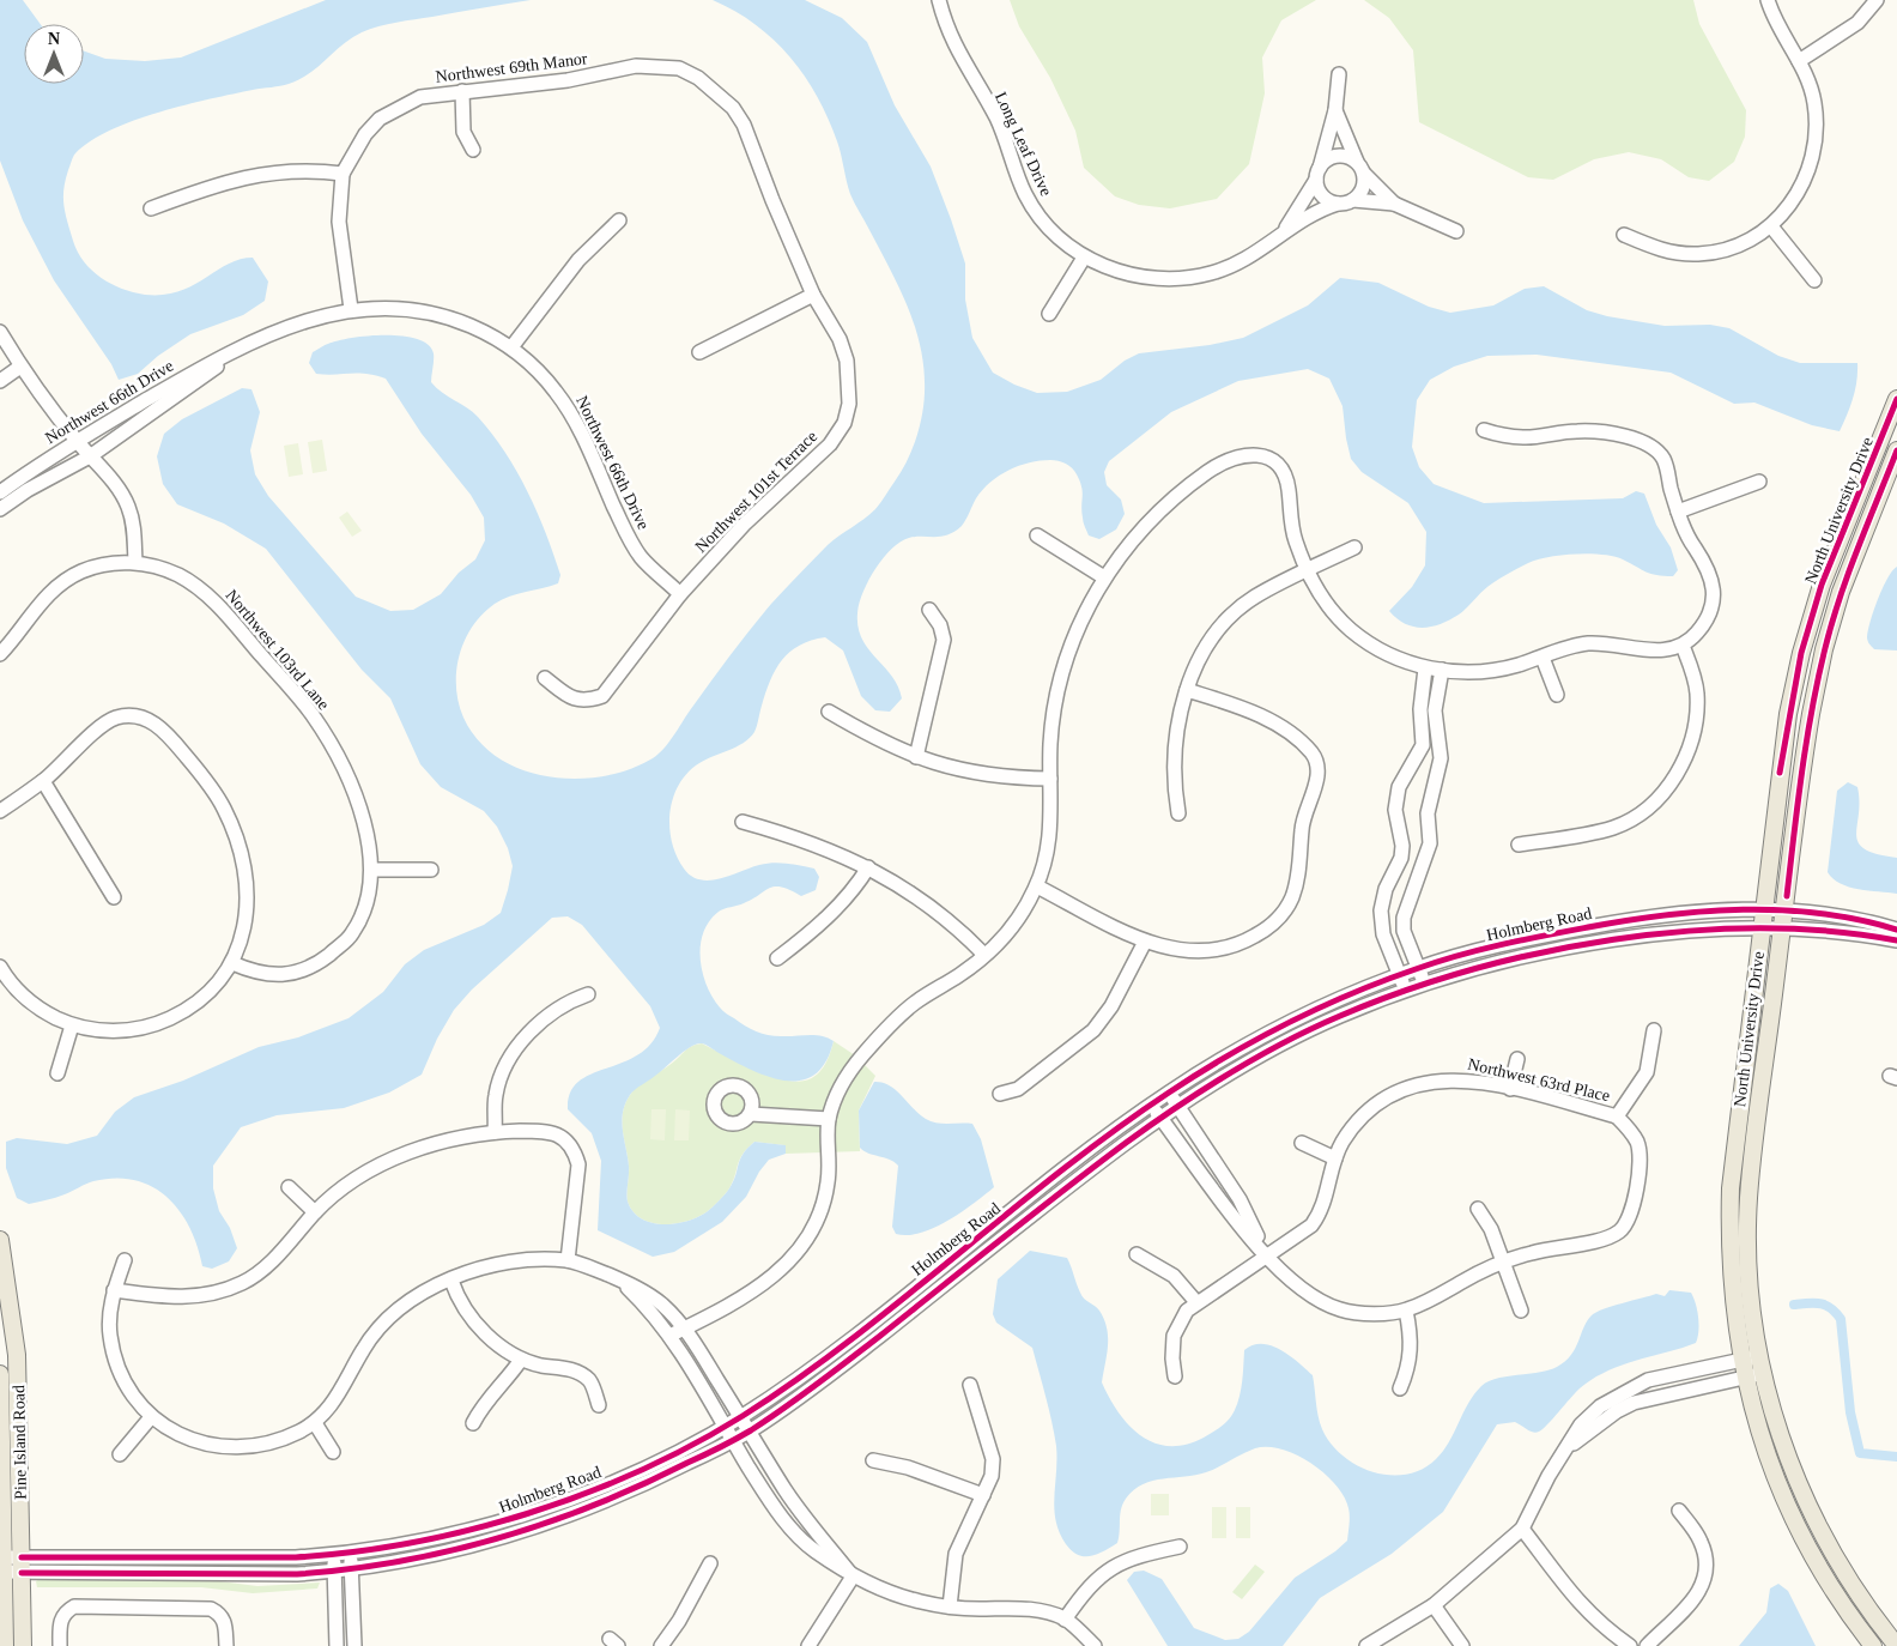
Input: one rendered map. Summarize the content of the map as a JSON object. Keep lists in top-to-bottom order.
{
  "streets": {
    "main road": ["North University Drive", "Pine Island Road"],
    "street": [
      "Northwest 69th Manor",
      "Long Leaf Drive",
      "Northwest 66th Drive",
      "Northwest 101st Terrace",
      "Northwest 103rd Lane",
      "Holmberg Road",
      "Northwest 63rd Place"
    ]
  },
  "crossings": [
    ["Northwest 69th Manor", "Northwest 101st Terrace"],
    ["Northwest 66th Drive", "Northwest 101st Terrace"],
    ["North University Drive", "Holmberg Road"],
    ["Holmberg Road", "Pine Island Road"]
  ],
  "north": "top"
}
